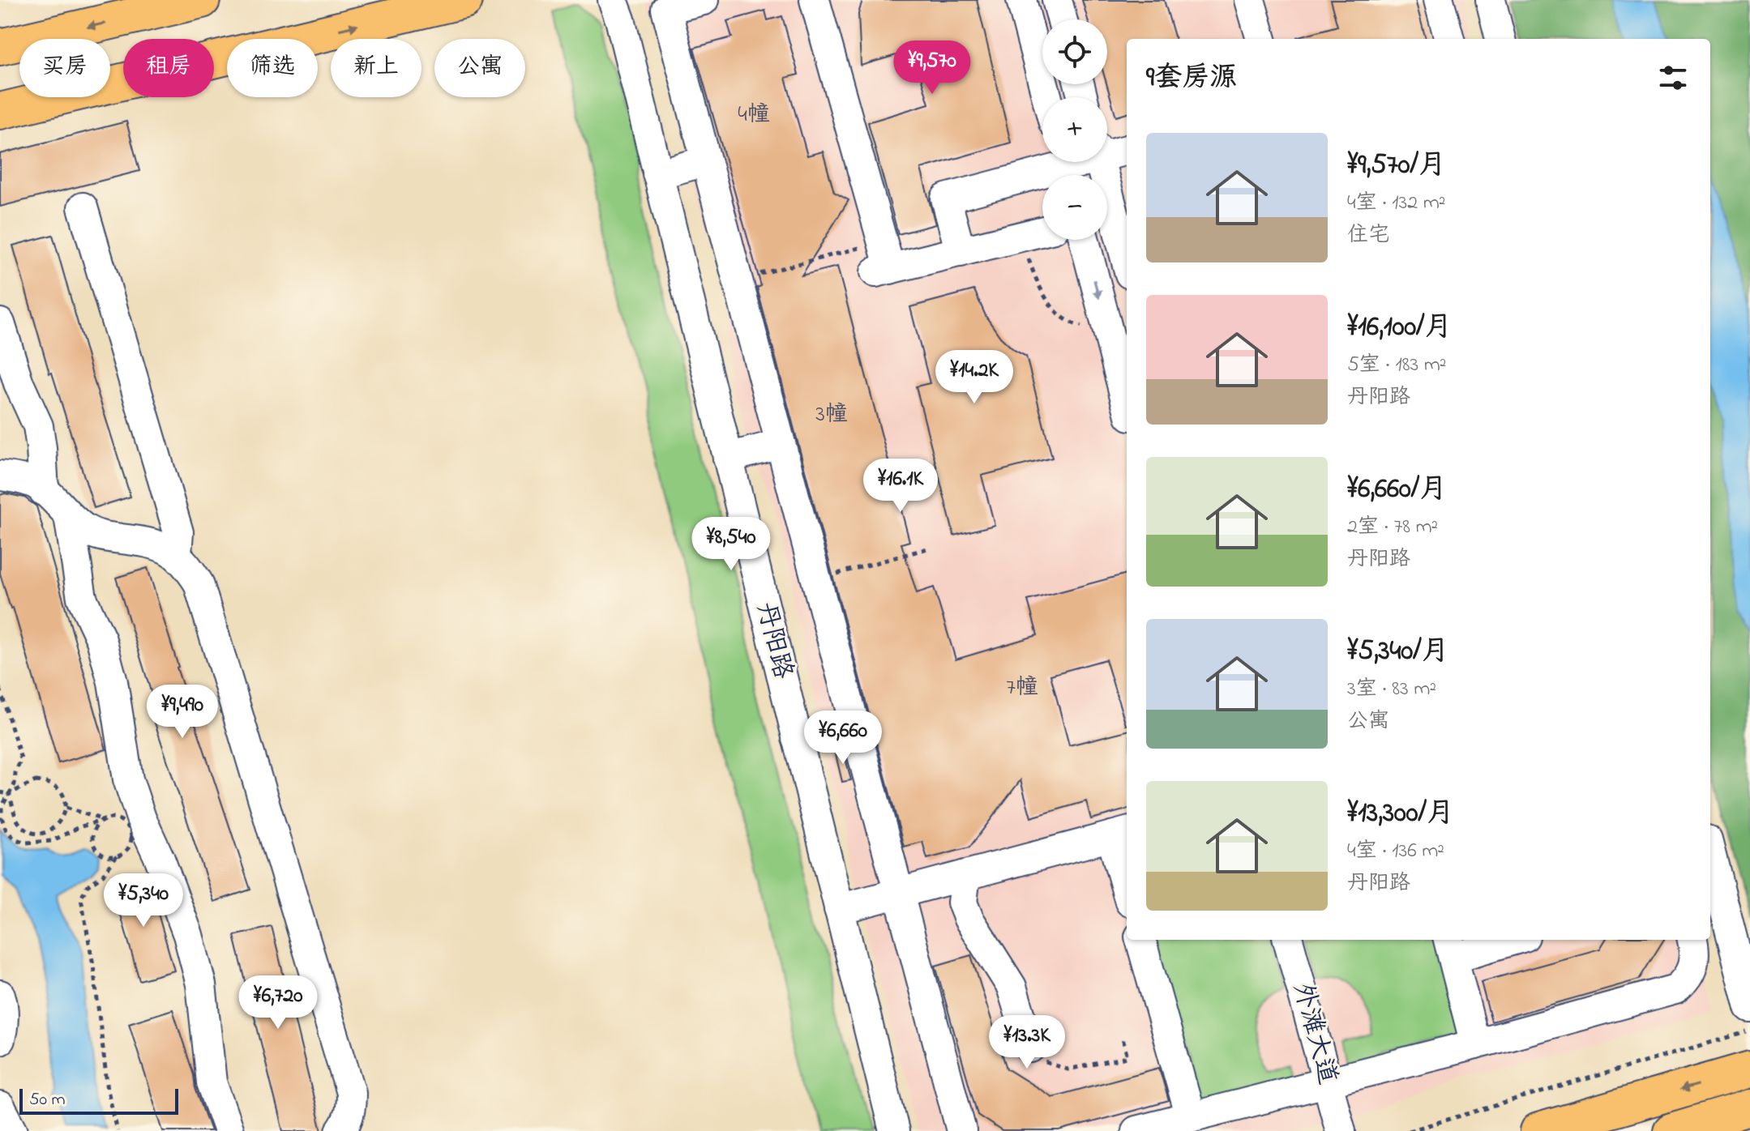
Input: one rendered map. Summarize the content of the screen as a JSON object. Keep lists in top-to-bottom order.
{
  "streets": {
    "street": ["丹阳路", "外滩大道"]
  },
  "house_numbers": ["4幢", "3幢", "7幢"],
  "scale_bar": "50 m",
  "page": {
    "map_buttons": ["+", "−"],
    "chip": [
      "买房",
      "租房",
      "筛选",
      "新上",
      "公寓"
    ],
    "heading": "9套房源",
    "price": [
      "¥9,570",
      "¥14.2K",
      "¥16.1K",
      "¥8,540",
      "¥9,490",
      "¥6,660",
      "¥5,340",
      "¥6,720",
      "¥13.3K"
    ],
    "list": [
      {
        "name": "¥9,570/月",
        "note": "4室 · 132 m² · 住宅"
      },
      {
        "name": "¥16,100/月",
        "note": "5室 · 183 m² · 丹阳路"
      },
      {
        "name": "¥6,660/月",
        "note": "2室 · 78 m² · 丹阳路"
      },
      {
        "name": "¥5,340/月",
        "note": "3室 · 83 m² · 公寓"
      },
      {
        "name": "¥13,300/月",
        "note": "4室 · 136 m² · 丹阳路"
      }
    ],
    "scale": "50 m"
  }
}
